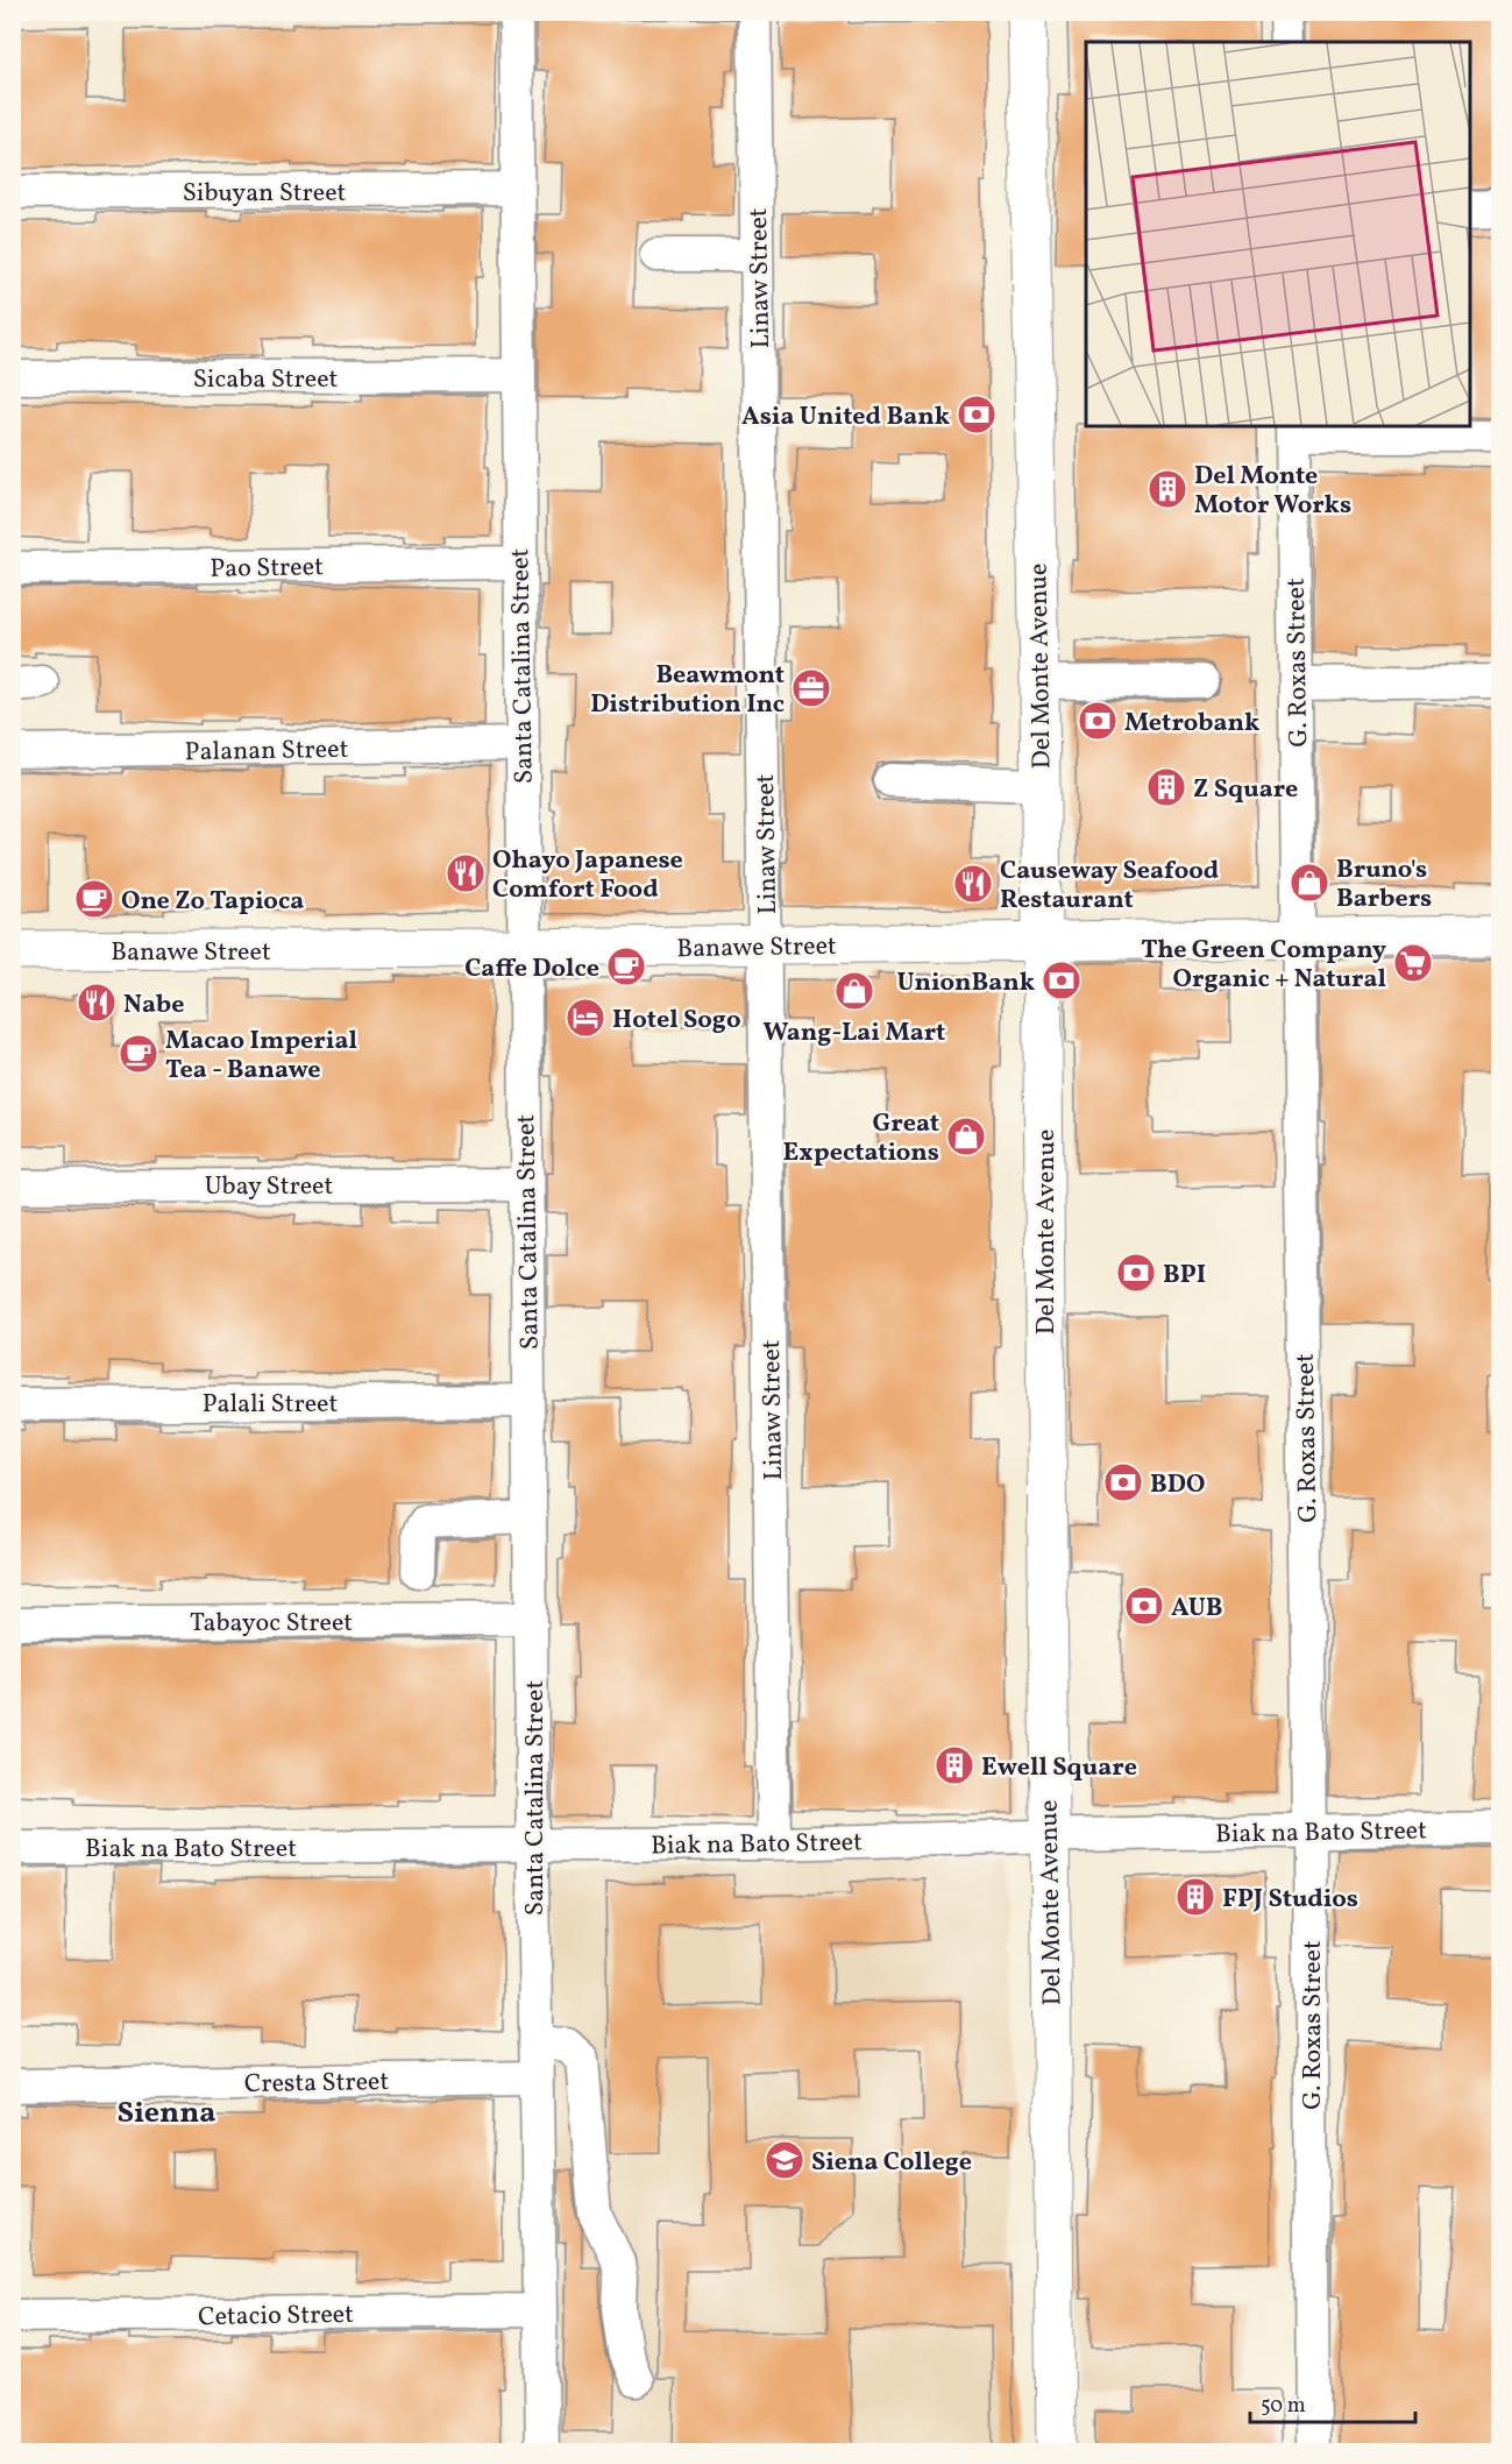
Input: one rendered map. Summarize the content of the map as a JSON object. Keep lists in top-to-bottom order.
{
  "streets": {
    "main road": ["Del Monte Avenue", "Banawe Street"],
    "street": [
      "Sibuyan Street",
      "Linaw Street",
      "Sicaba Street",
      "Pao Street",
      "G. Roxas Street",
      "Santa Catalina Street",
      "Palanan Street",
      "Ubay Street",
      "Palali Street",
      "Tabayoc Street",
      "Biak na Bato Street",
      "Cresta Street",
      "Cetacio Street"
    ]
  },
  "crossings": [
    ["Sibuyan Street", "Santa Catalina Street"],
    ["Linaw Street", "Banawe Street"],
    ["Linaw Street", "Biak na Bato Street"],
    ["Sicaba Street", "Santa Catalina Street"],
    ["Pao Street", "Santa Catalina Street"],
    ["G. Roxas Street", "Banawe Street"],
    ["G. Roxas Street", "Biak na Bato Street"],
    ["Santa Catalina Street", "Palanan Street"],
    ["Santa Catalina Street", "Banawe Street"],
    ["Santa Catalina Street", "Ubay Street"],
    ["Santa Catalina Street", "Palali Street"],
    ["Santa Catalina Street", "Tabayoc Street"],
    ["Santa Catalina Street", "Biak na Bato Street"],
    ["Santa Catalina Street", "Cresta Street"],
    ["Santa Catalina Street", "Cetacio Street"],
    ["Del Monte Avenue", "Banawe Street"],
    ["Del Monte Avenue", "Biak na Bato Street"]
  ],
  "districts": ["Sienna"],
  "places": {
    "bank": [
      "Asia United Bank",
      "Metrobank",
      "UnionBank",
      "BPI",
      "BDO",
      "AUB"
    ],
    "building": [
      "Del Monte Motor Works",
      "Z Square",
      "Ewell Square",
      "FPJ Studios"
    ],
    "office": ["Beawmont Distribution Inc"],
    "restaurant": ["Ohayo Japanese Comfort Food", "Causeway Seafood Restaurant", "Nabe"],
    "shop": ["Bruno's Barbers", "Wang-Lai Mart", "Great Expectations"],
    "cafe": ["One Zo Tapioca", "Caffe Dolce", "Macao Imperial Tea - Banawe"],
    "supermarket": ["The Green Company Organic + Natural"],
    "hotel": ["Hotel Sogo"],
    "school or university": ["Siena College"]
  },
  "scale_bar": "50 m"
}
